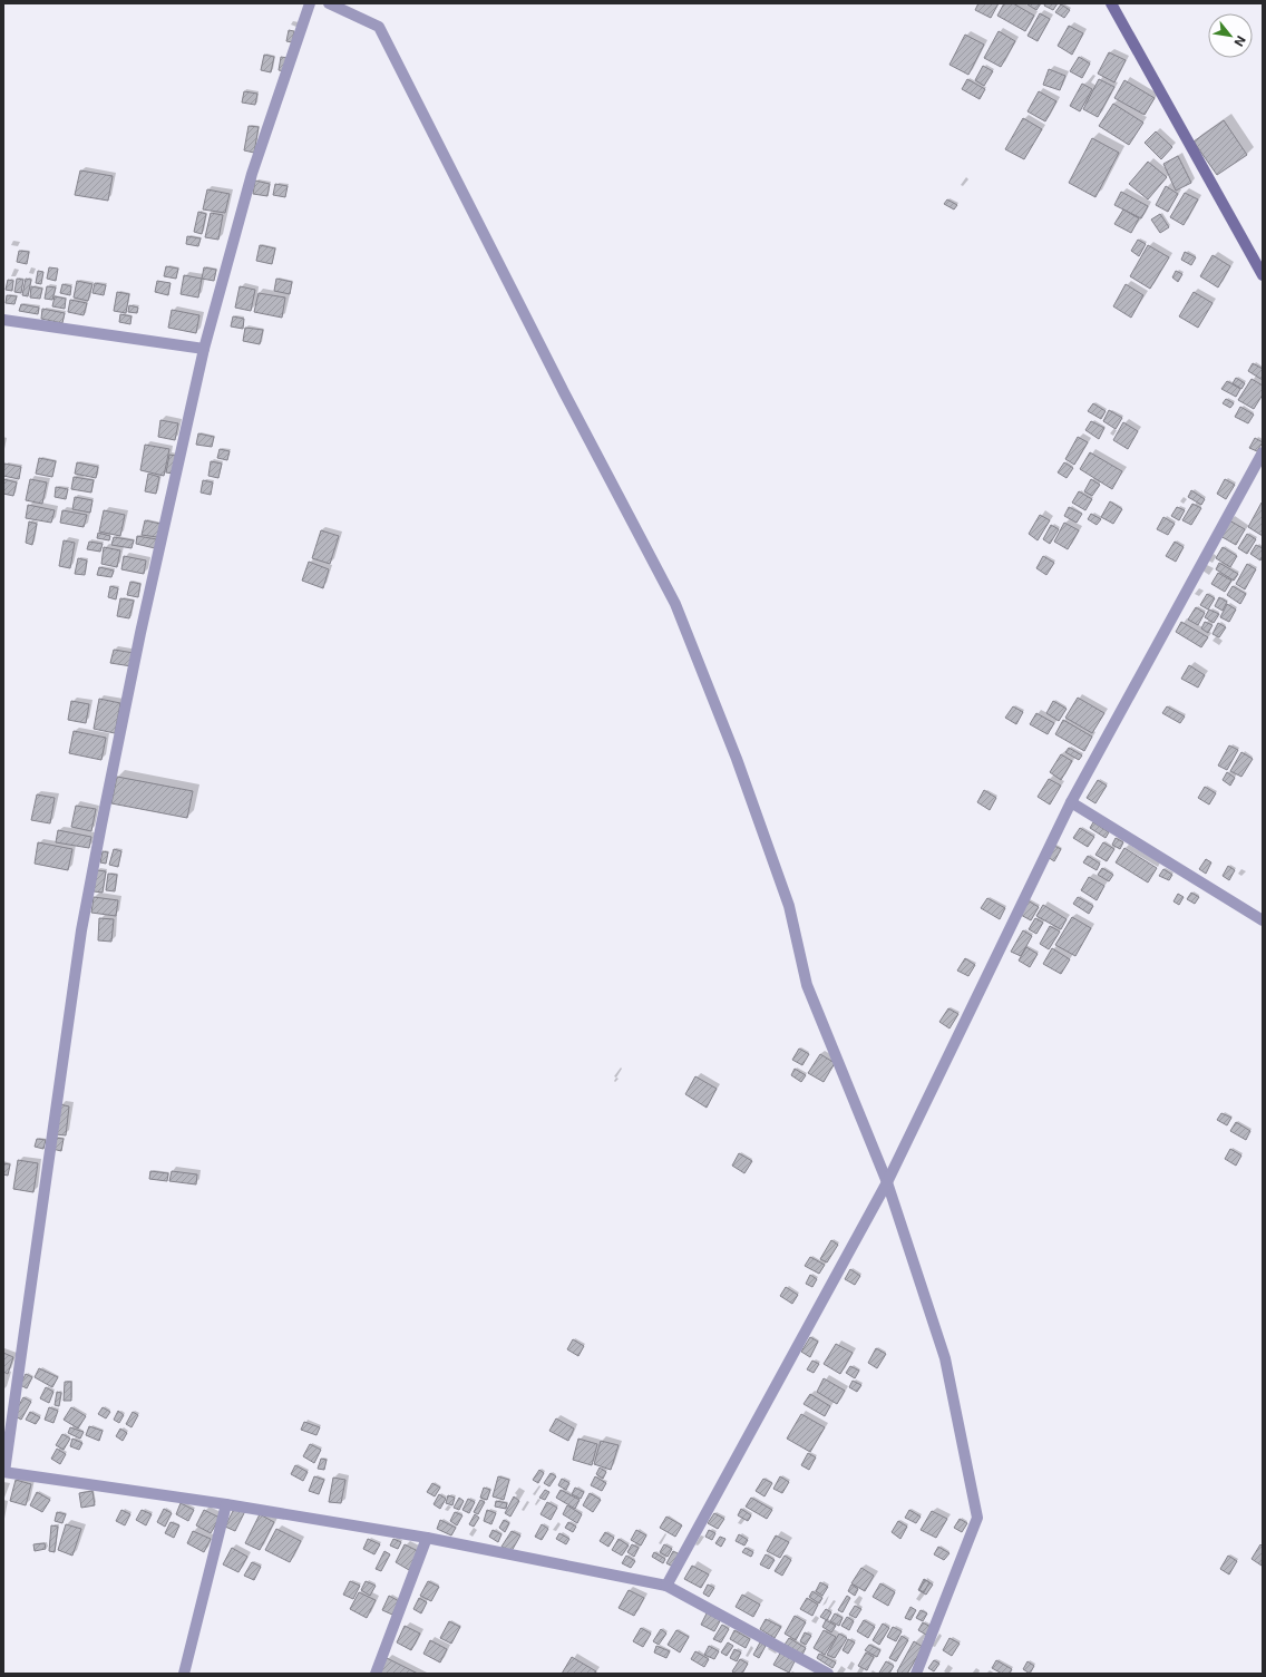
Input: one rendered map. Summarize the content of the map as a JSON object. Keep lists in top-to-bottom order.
{
  "north": "bottom right"
}
